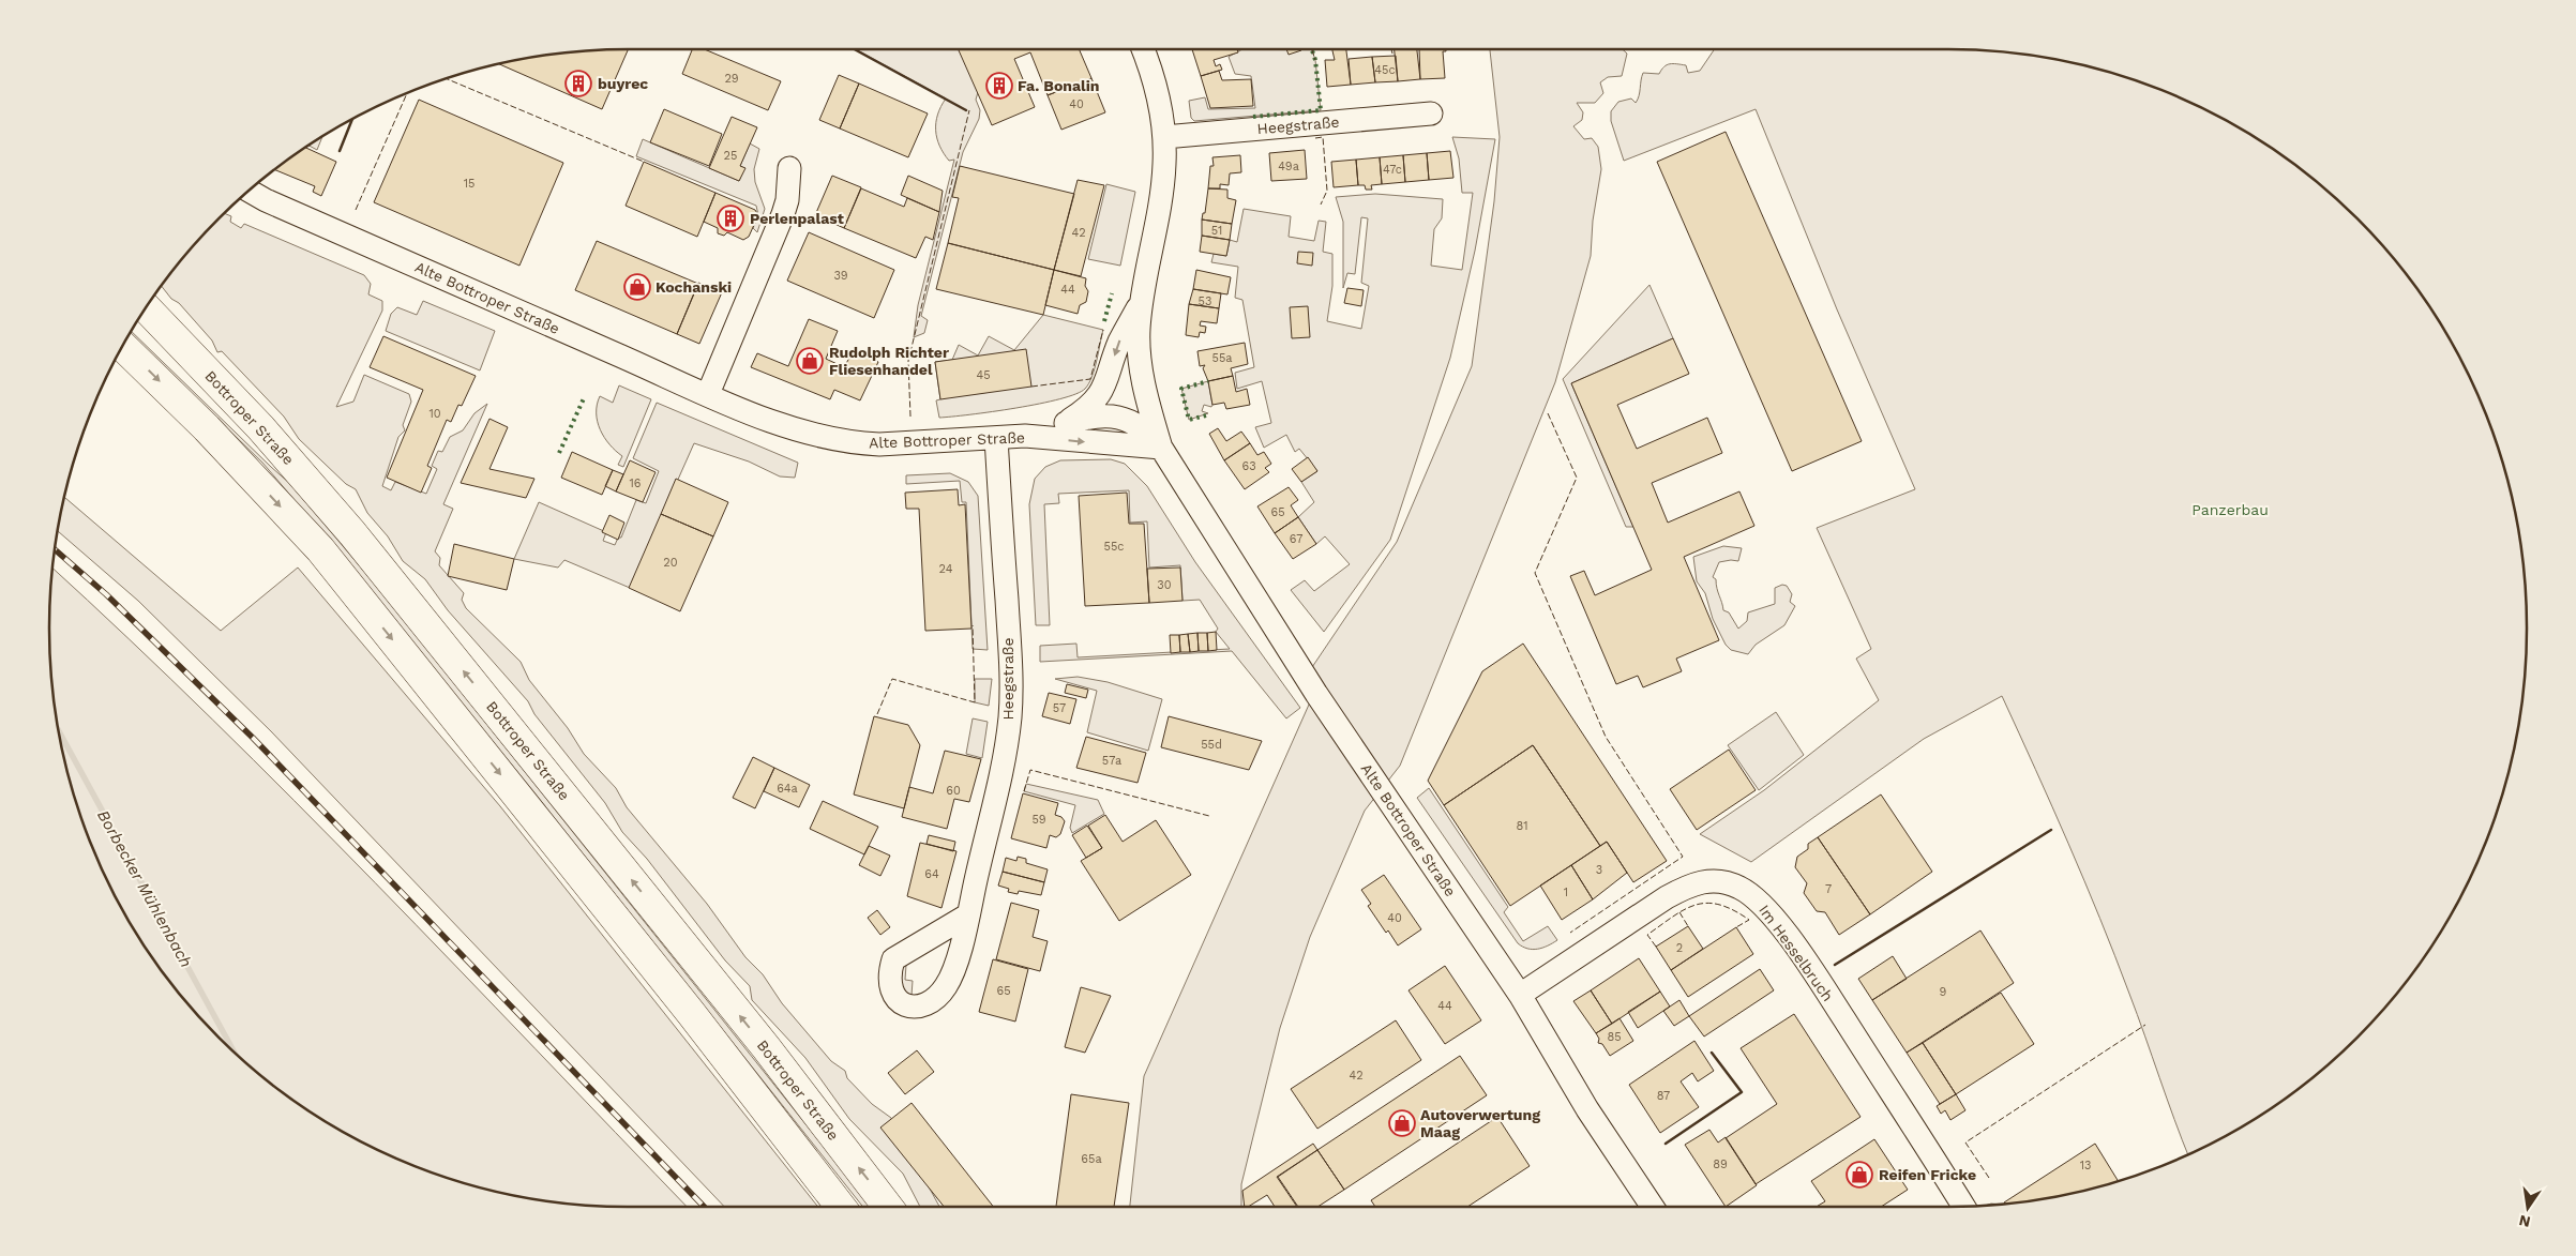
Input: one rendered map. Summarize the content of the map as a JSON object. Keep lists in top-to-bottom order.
{
  "streets": {
    "main road": ["Bottroper Straße"],
    "street": ["Heegstraße", "Alte Bottroper Straße", "Im Hesselbruch"]
  },
  "crossings": [
    ["Heegstraße", "Alte Bottroper Straße"],
    ["Alte Bottroper Straße", "Im Hesselbruch"]
  ],
  "water": ["Borbecker Mühlenbach"],
  "parks": ["Panzerbau"],
  "places": {
    "building": ["buyrec", "Fa. Bonalin", "Perlenpalast"],
    "shop": [
      "Kochanski",
      "Rudolph Richter Fliesenhandel",
      "Autoverwertung Maag",
      "Reifen Fricke"
    ]
  },
  "house_numbers": [
    "45c",
    "29",
    "40",
    "25",
    "49a",
    "47c",
    "15",
    "51",
    "42",
    "39",
    "44",
    "53",
    "55a",
    "45",
    "10",
    "63",
    "16",
    "65",
    "67",
    "55c",
    "20",
    "24",
    "30",
    "57",
    "55d",
    "57a",
    "64a",
    "60",
    "59",
    "81",
    "3",
    "64",
    "7",
    "1",
    "40",
    "2",
    "65",
    "9",
    "44",
    "85",
    "42",
    "87",
    "65a",
    "89",
    "13"
  ],
  "north": "bottom"
}
